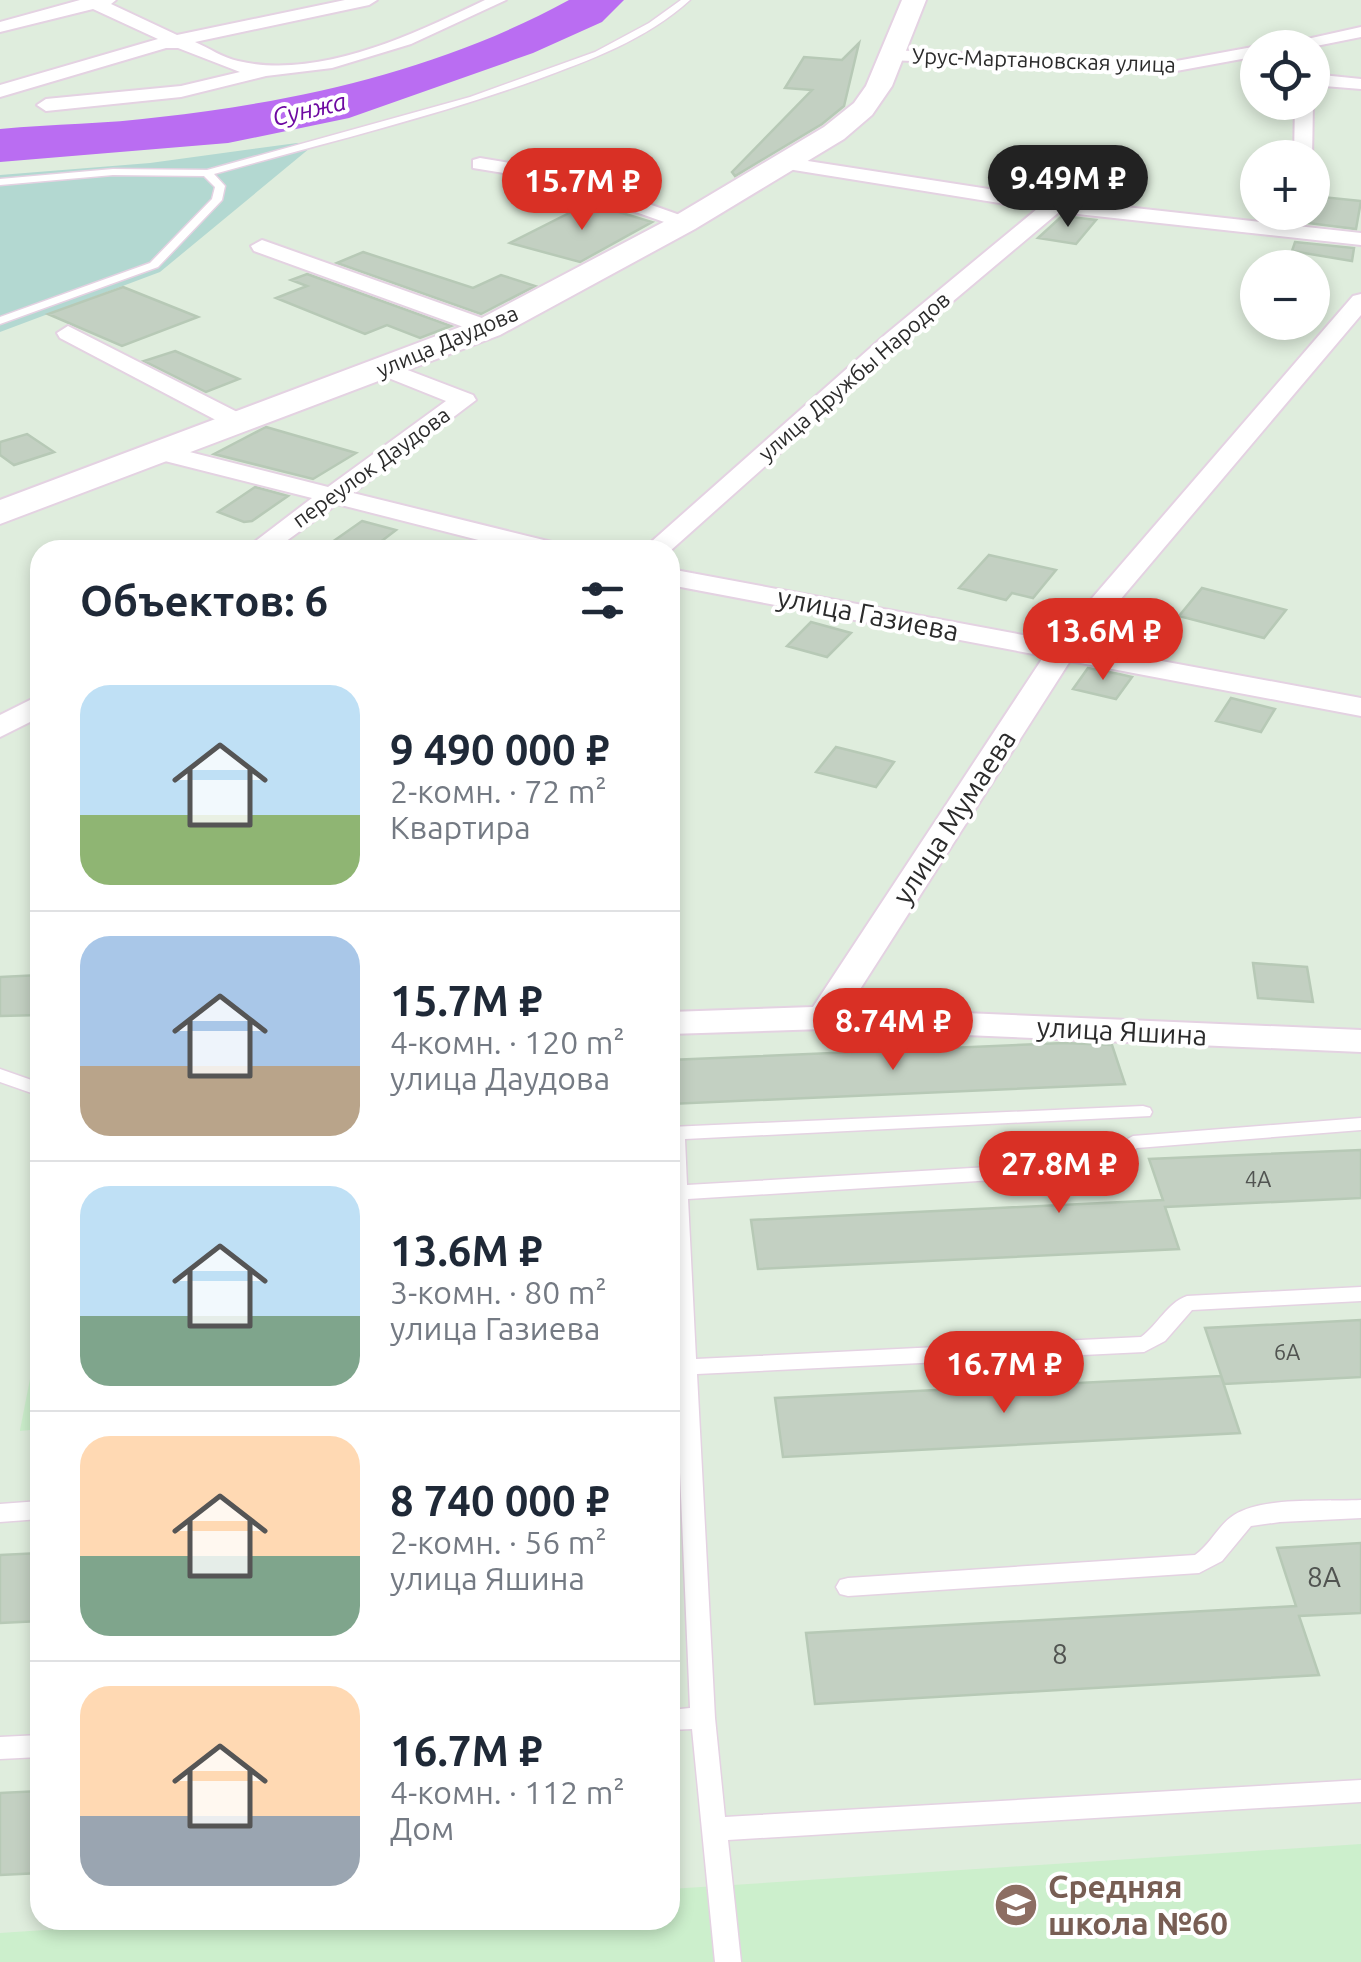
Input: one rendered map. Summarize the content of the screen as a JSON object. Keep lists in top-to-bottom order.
{
  "streets": {
    "street": [
      "Урус-Мартановская улица",
      "улица Даудова",
      "улица Дружбы Народов",
      "переулок Даудова",
      "улица Газиева",
      "улица Мумаева",
      "улица Яшина"
    ]
  },
  "crossings": [
    ["Урус-Мартановская улица", "улица Даудова"],
    ["улица Даудова", "переулок Даудова"],
    ["улица Газиева", "улица Мумаева"],
    ["улица Мумаева", "улица Яшина"]
  ],
  "water": ["Сунжа"],
  "places": {
    "school or university": ["Средняя школа №60"]
  },
  "house_numbers": [
    "4А",
    "6А",
    "8А",
    "8"
  ],
  "page": {
    "map_buttons": ["+", "−"],
    "price": [
      "9.49M ₽",
      "15.7M ₽",
      "13.6M ₽",
      "8.74M ₽",
      "27.8M ₽",
      "16.7M ₽"
    ],
    "heading": "Объектов: 6",
    "list": [
      {
        "name": "9 490 000 ₽",
        "note": "2-комн. · 72 m² · Квартира"
      },
      {
        "name": "15.7M ₽",
        "note": "4-комн. · 120 m² · улица Даудова"
      },
      {
        "name": "13.6M ₽",
        "note": "3-комн. · 80 m² · улица Газиева"
      },
      {
        "name": "8 740 000 ₽",
        "note": "2-комн. · 56 m² · улица Яшина"
      },
      {
        "name": "16.7M ₽",
        "note": "4-комн. · 112 m² · Дом"
      }
    ]
  }
}
